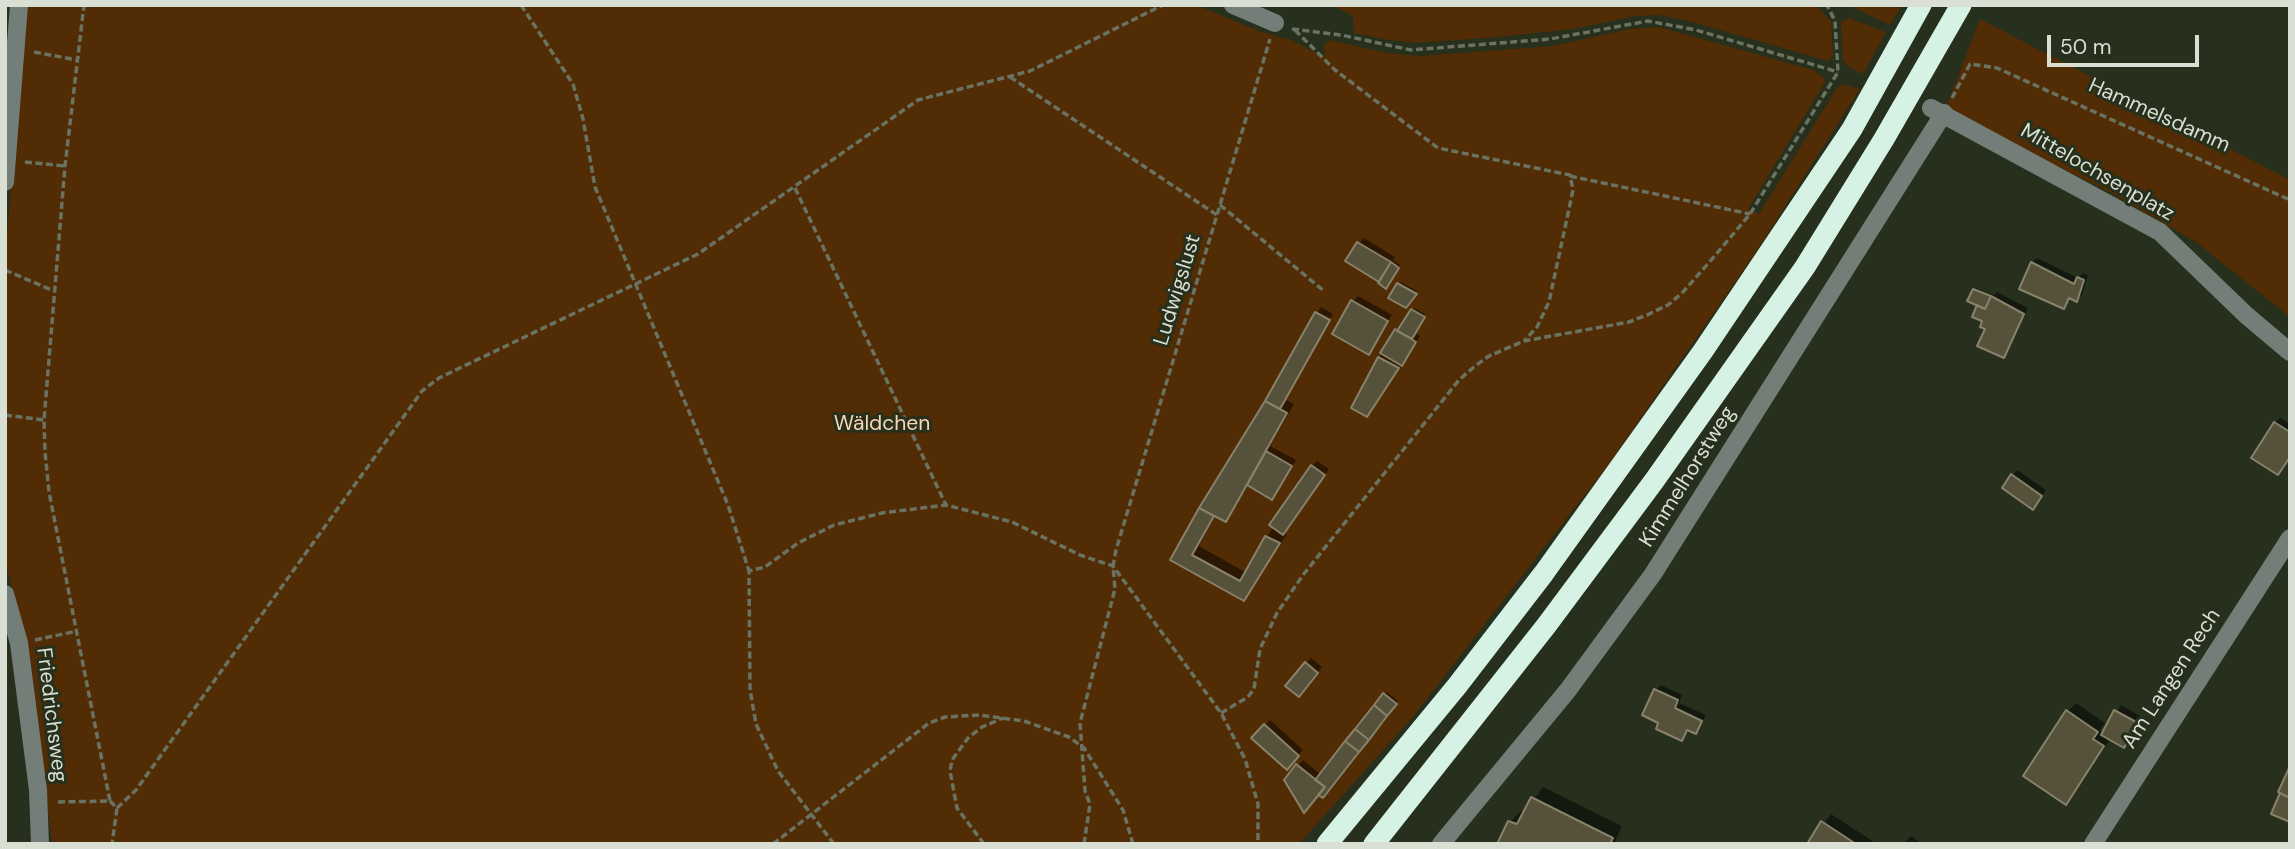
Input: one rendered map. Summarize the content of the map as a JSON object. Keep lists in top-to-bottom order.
{
  "streets": {
    "street": [
      "Mittelochsenplatz",
      "Kimmelhorstweg",
      "Am Langen Rech",
      "Friedrichsweg"
    ],
    "path": ["Hammelsdamm", "Ludwigslust"]
  },
  "crossings": [
    ["Hammelsdamm", "Mittelochsenplatz"],
    ["Hammelsdamm", "Kimmelhorstweg"],
    ["Mittelochsenplatz", "Kimmelhorstweg"]
  ],
  "parks": ["Wäldchen"],
  "scale_bar": "50 m"
}
